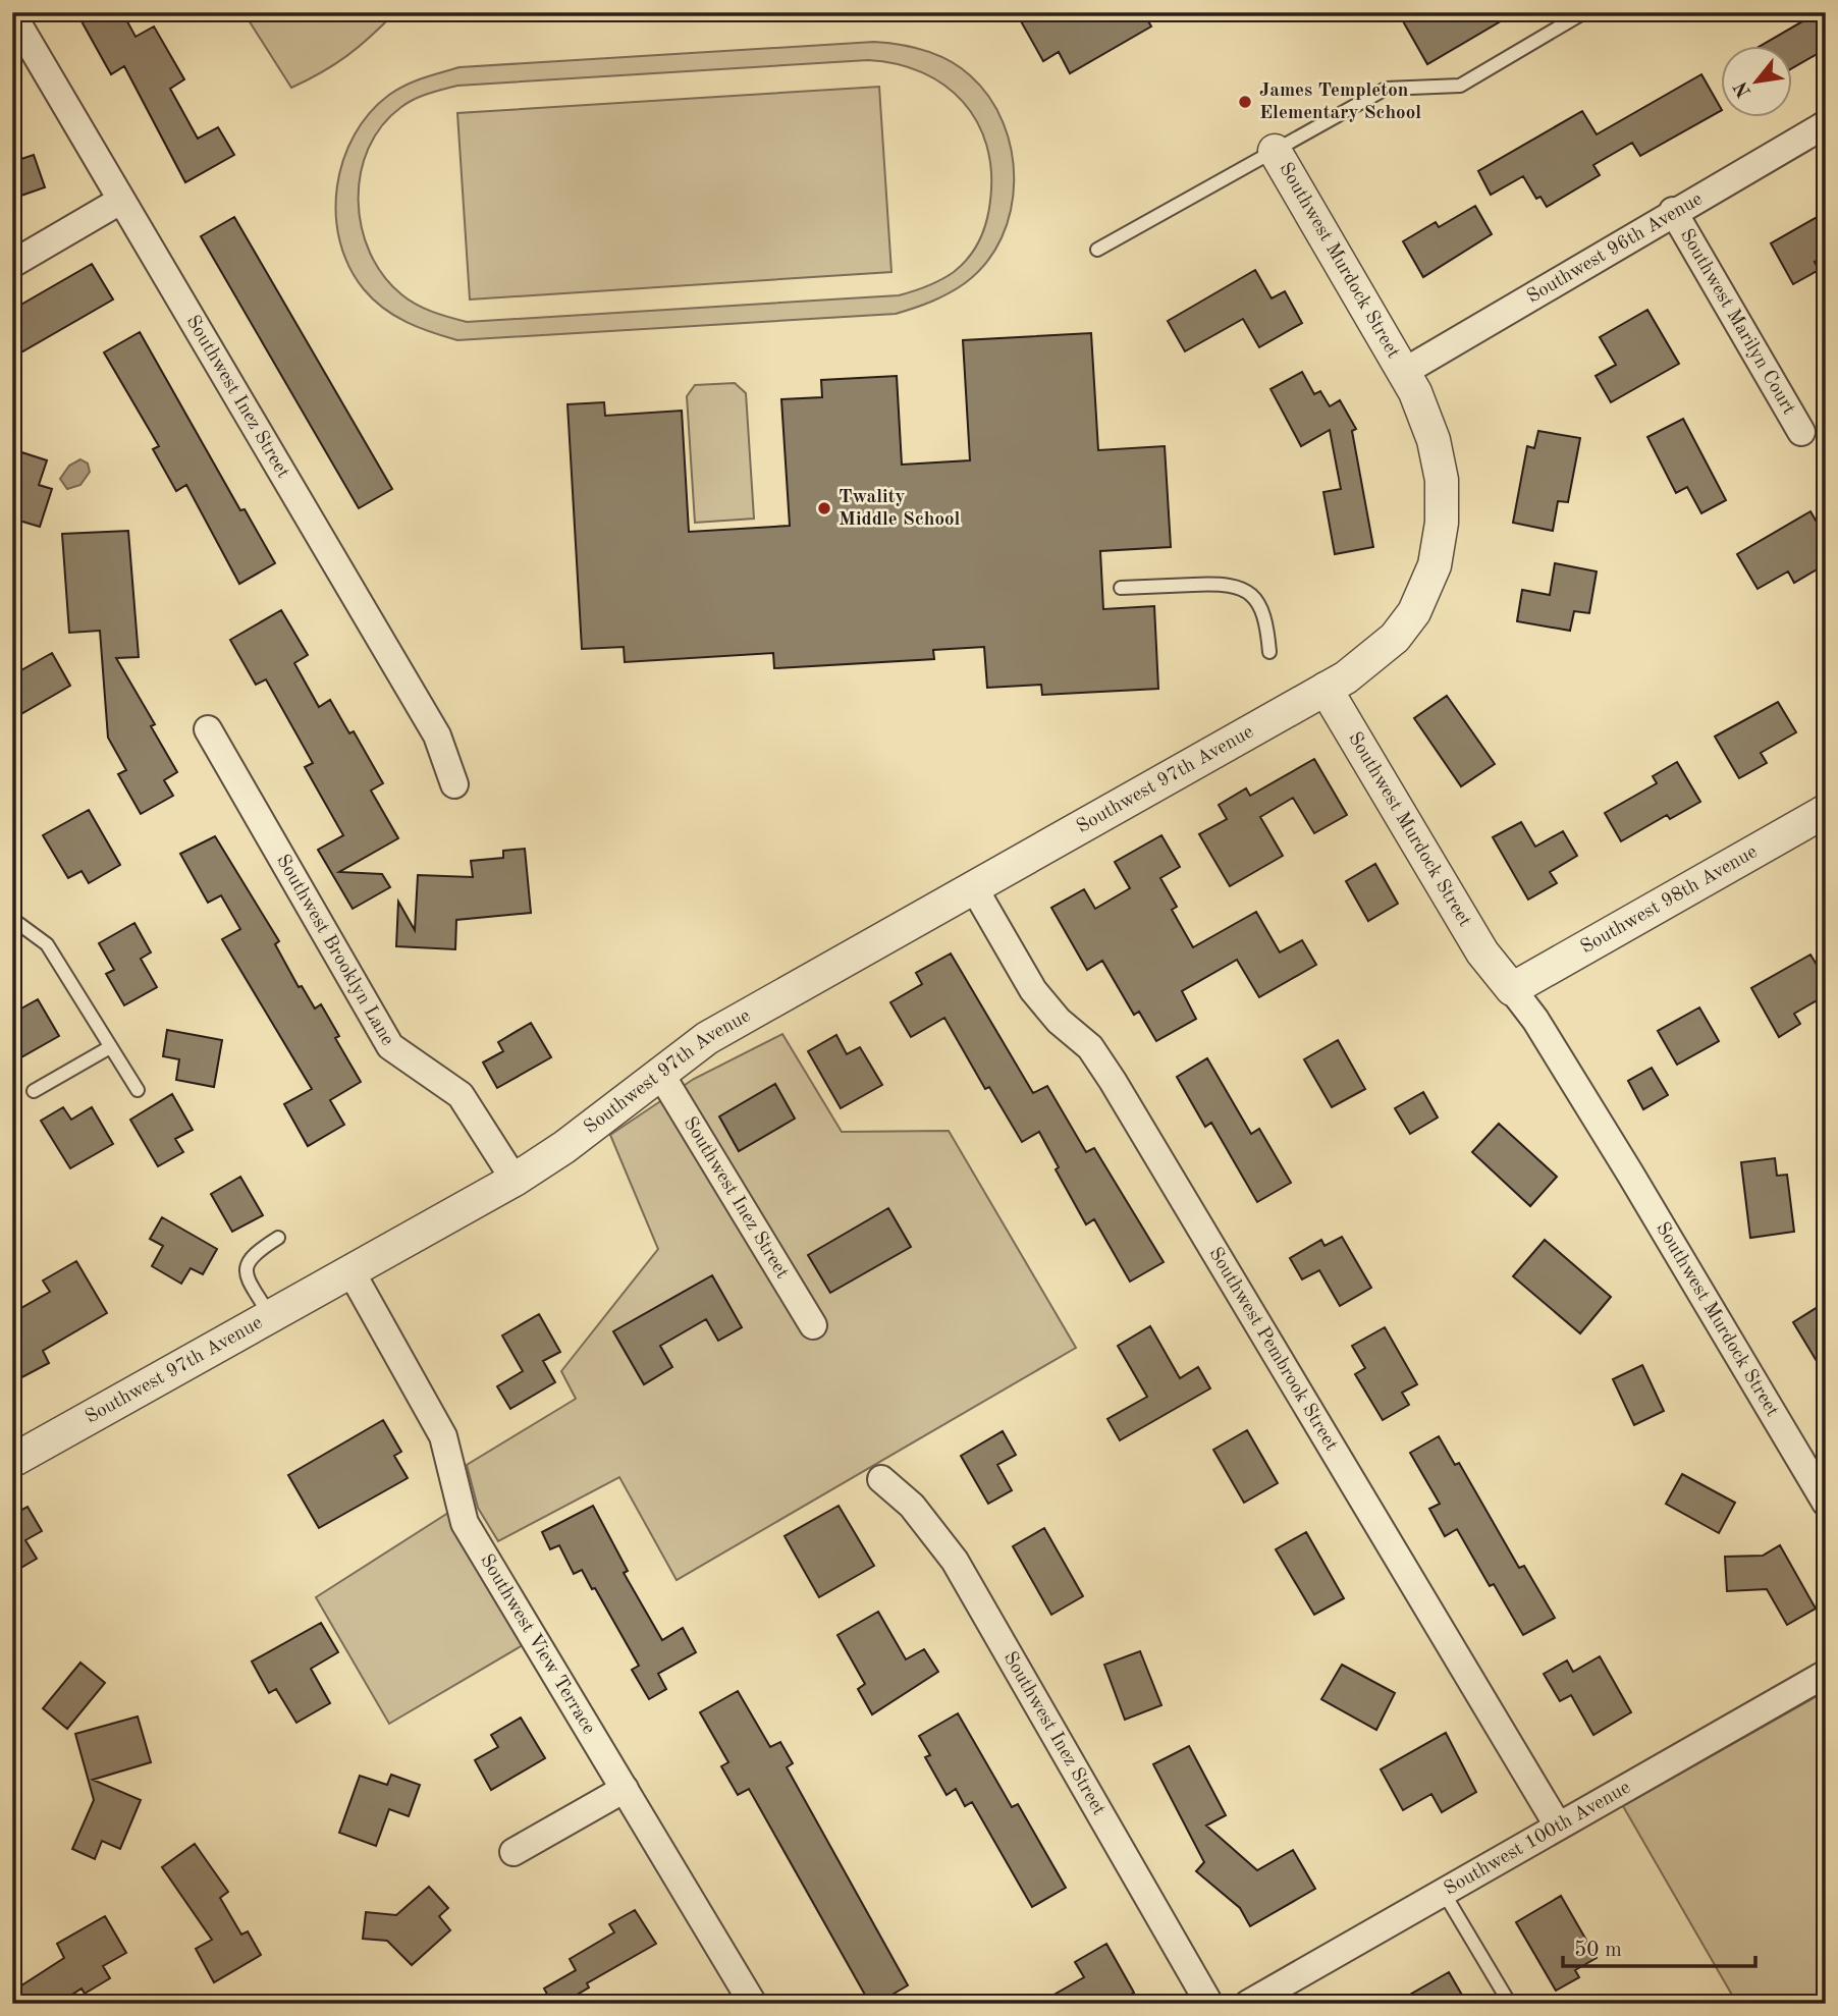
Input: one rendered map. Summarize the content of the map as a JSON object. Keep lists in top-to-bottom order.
{
  "streets": {
    "street": [
      "Southwest 96th Avenue",
      "Southwest Murdock Street",
      "Southwest Marilyn Court",
      "Southwest Inez Street",
      "Southwest 97th Avenue",
      "Southwest 98th Avenue",
      "Southwest Brooklyn Lane",
      "Southwest Pembrook Street",
      "Southwest View Terrace",
      "Southwest 100th Avenue"
    ]
  },
  "crossings": [
    ["Southwest 96th Avenue", "Southwest Murdock Street"],
    ["Southwest 96th Avenue", "Southwest Marilyn Court"],
    ["Southwest Murdock Street", "Southwest 97th Avenue"],
    ["Southwest Murdock Street", "Southwest 98th Avenue"],
    ["Southwest Inez Street", "Southwest 97th Avenue"],
    ["Southwest 97th Avenue", "Southwest Brooklyn Lane"],
    ["Southwest 97th Avenue", "Southwest Pembrook Street"],
    ["Southwest 97th Avenue", "Southwest View Terrace"],
    ["Southwest Pembrook Street", "Southwest 100th Avenue"]
  ],
  "places": ["James Templeton Elementary School", "Twality Middle School"],
  "scale_bar": "50 m",
  "north": "bottom left"
}
